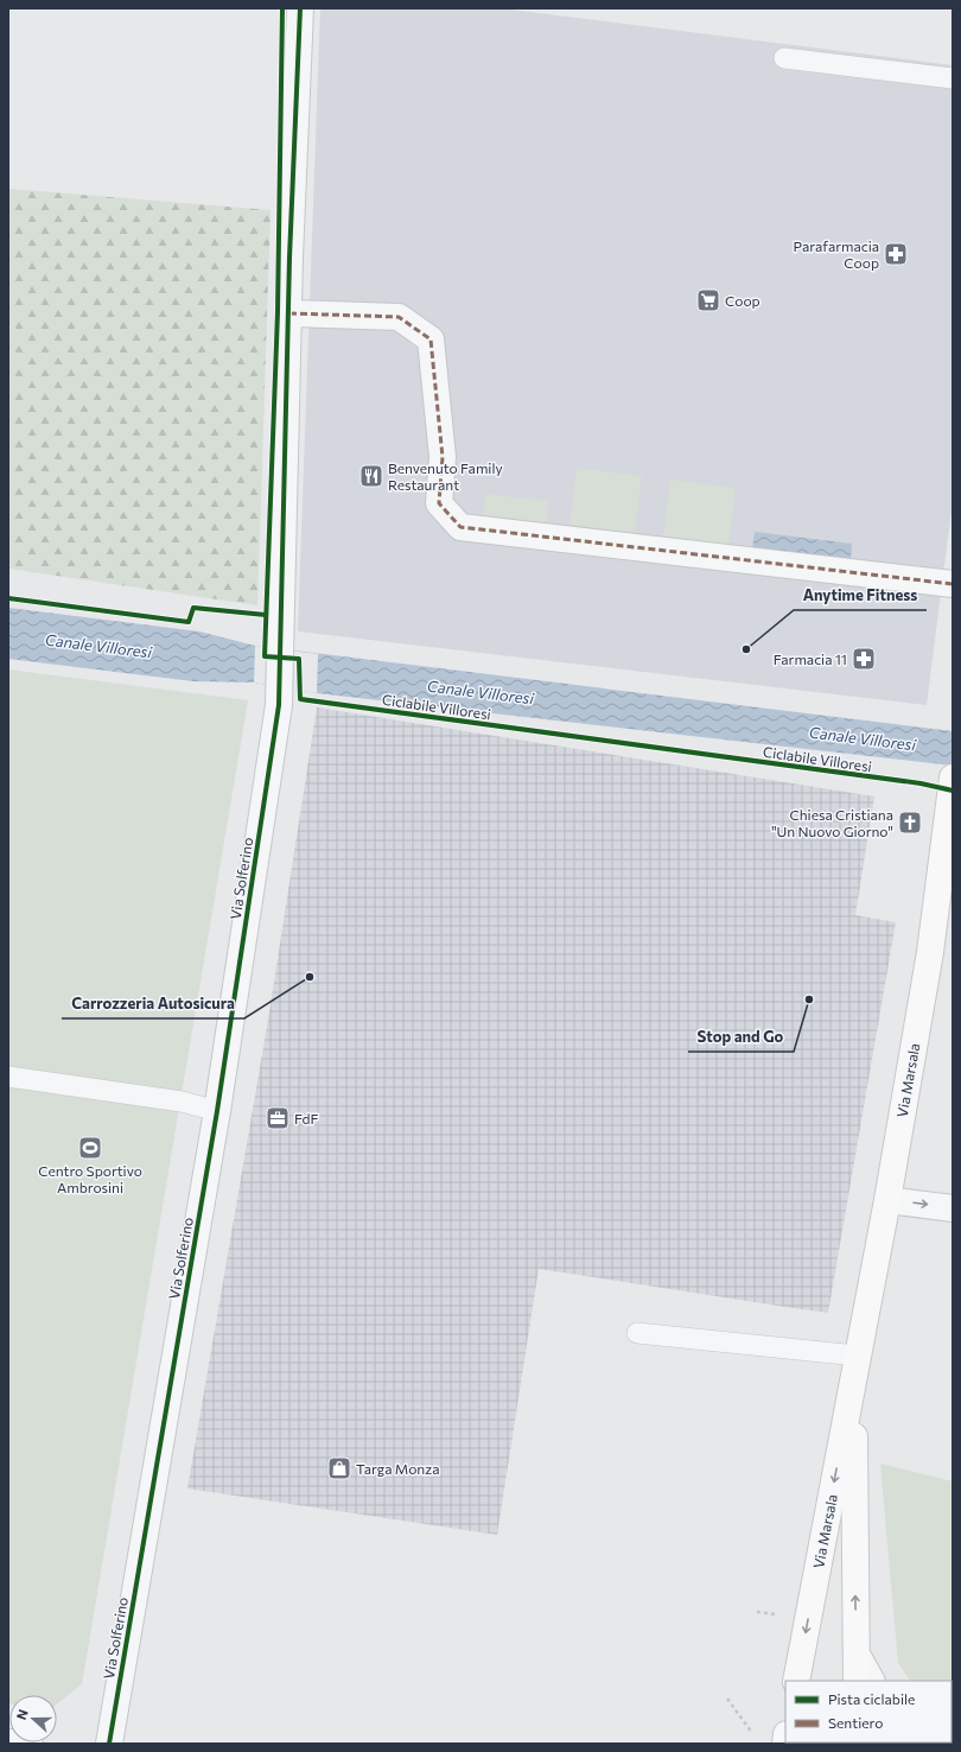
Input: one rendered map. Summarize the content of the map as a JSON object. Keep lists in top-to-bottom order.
{
  "streets": {
    "street": ["Via Solferino", "Via Marsala"],
    "cycle path": ["Ciclabile Villoresi"]
  },
  "water": ["Canale Villoresi"],
  "places": {
    "pharmacy": ["Parafarmacia Coop", "Farmacia 11"],
    "supermarket": ["Coop"],
    "restaurant": ["Benvenuto Family Restaurant"],
    "other": ["Anytime Fitness", "Carrozzeria Autosicura", "Stop and Go"],
    "church": ["Chiesa Cristiana \"Un Nuovo Giorno\""],
    "office": ["FdF"],
    "sports": ["Centro Sportivo Ambrosini"],
    "shop": ["Targa Monza"]
  },
  "legend": ["Pista ciclabile", "Sentiero"],
  "north": "left"
}
